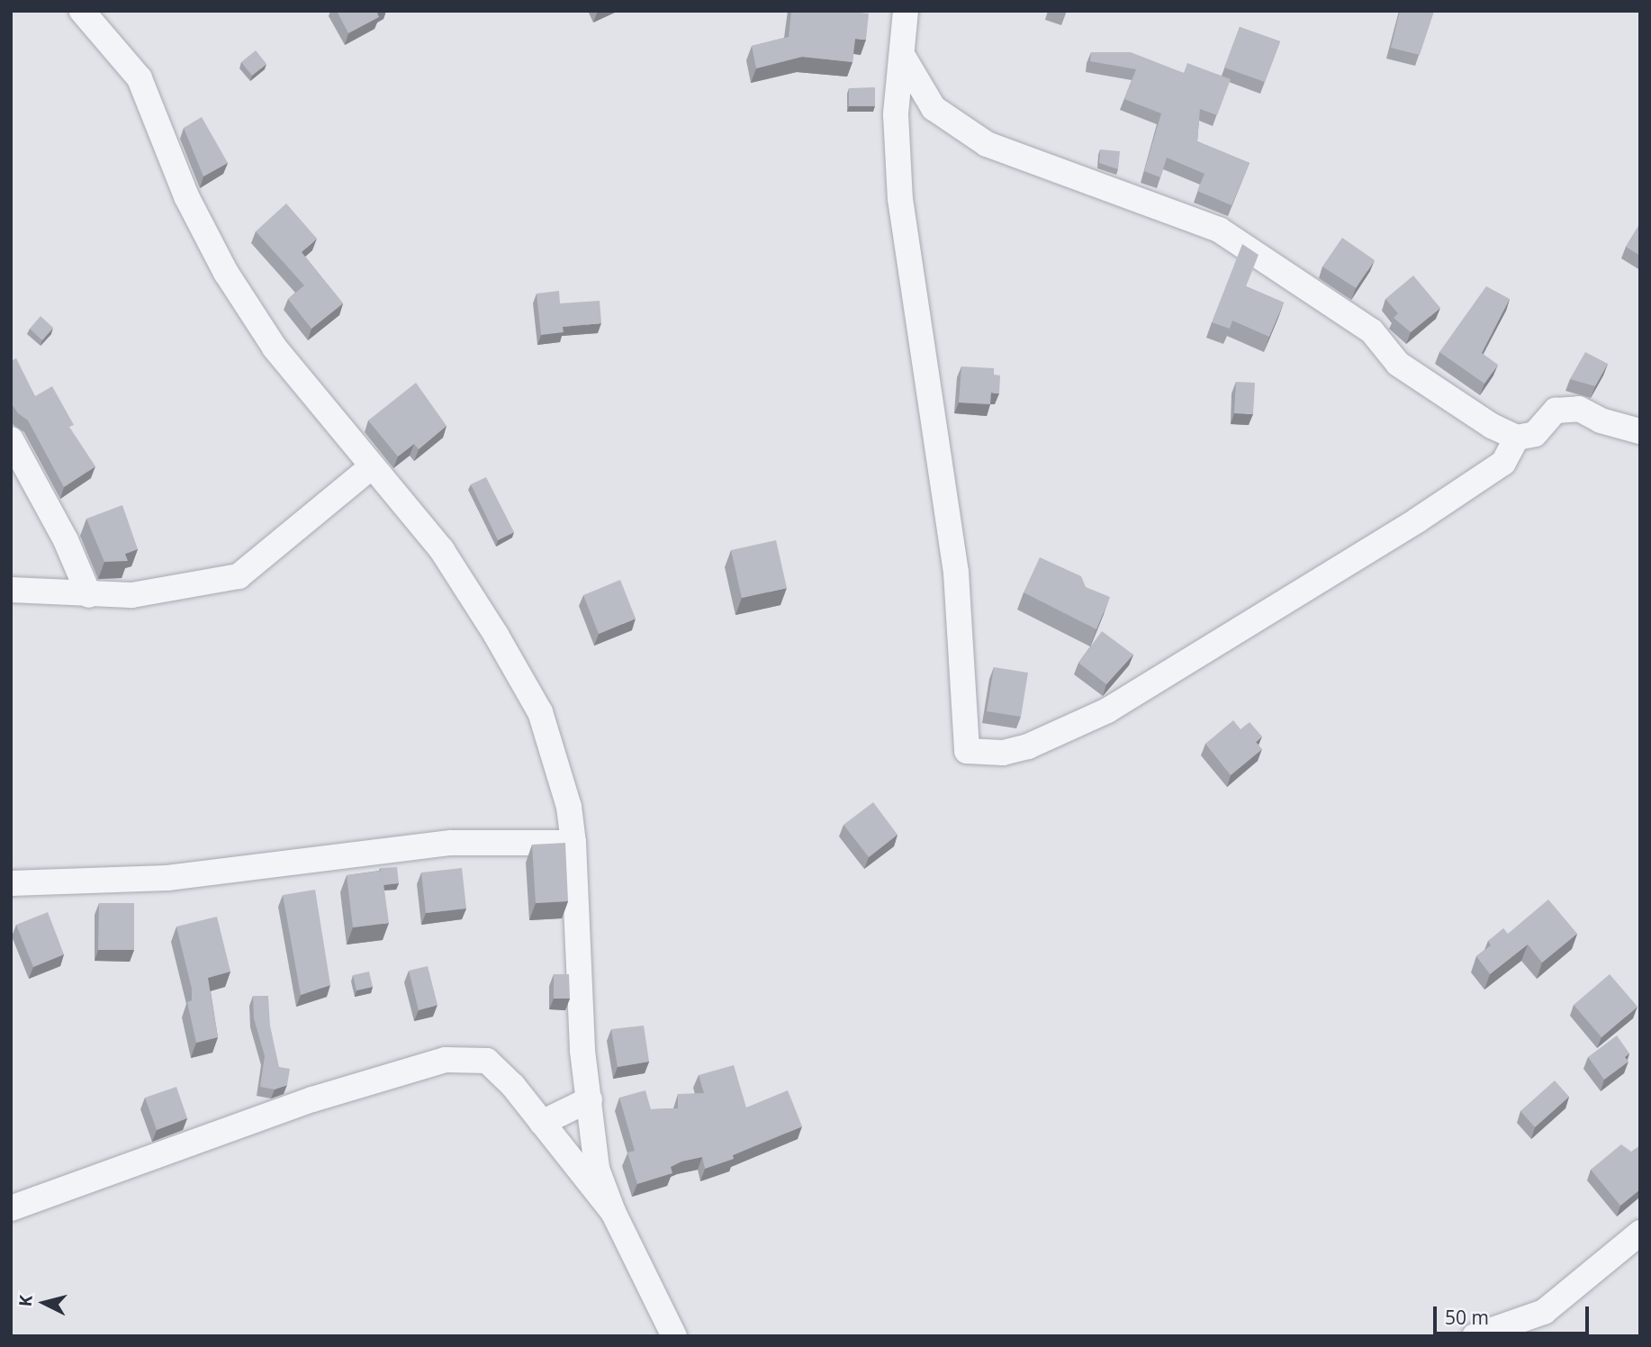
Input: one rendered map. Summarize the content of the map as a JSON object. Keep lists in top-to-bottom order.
{
  "scale_bar": "50 m",
  "north": "left"
}
